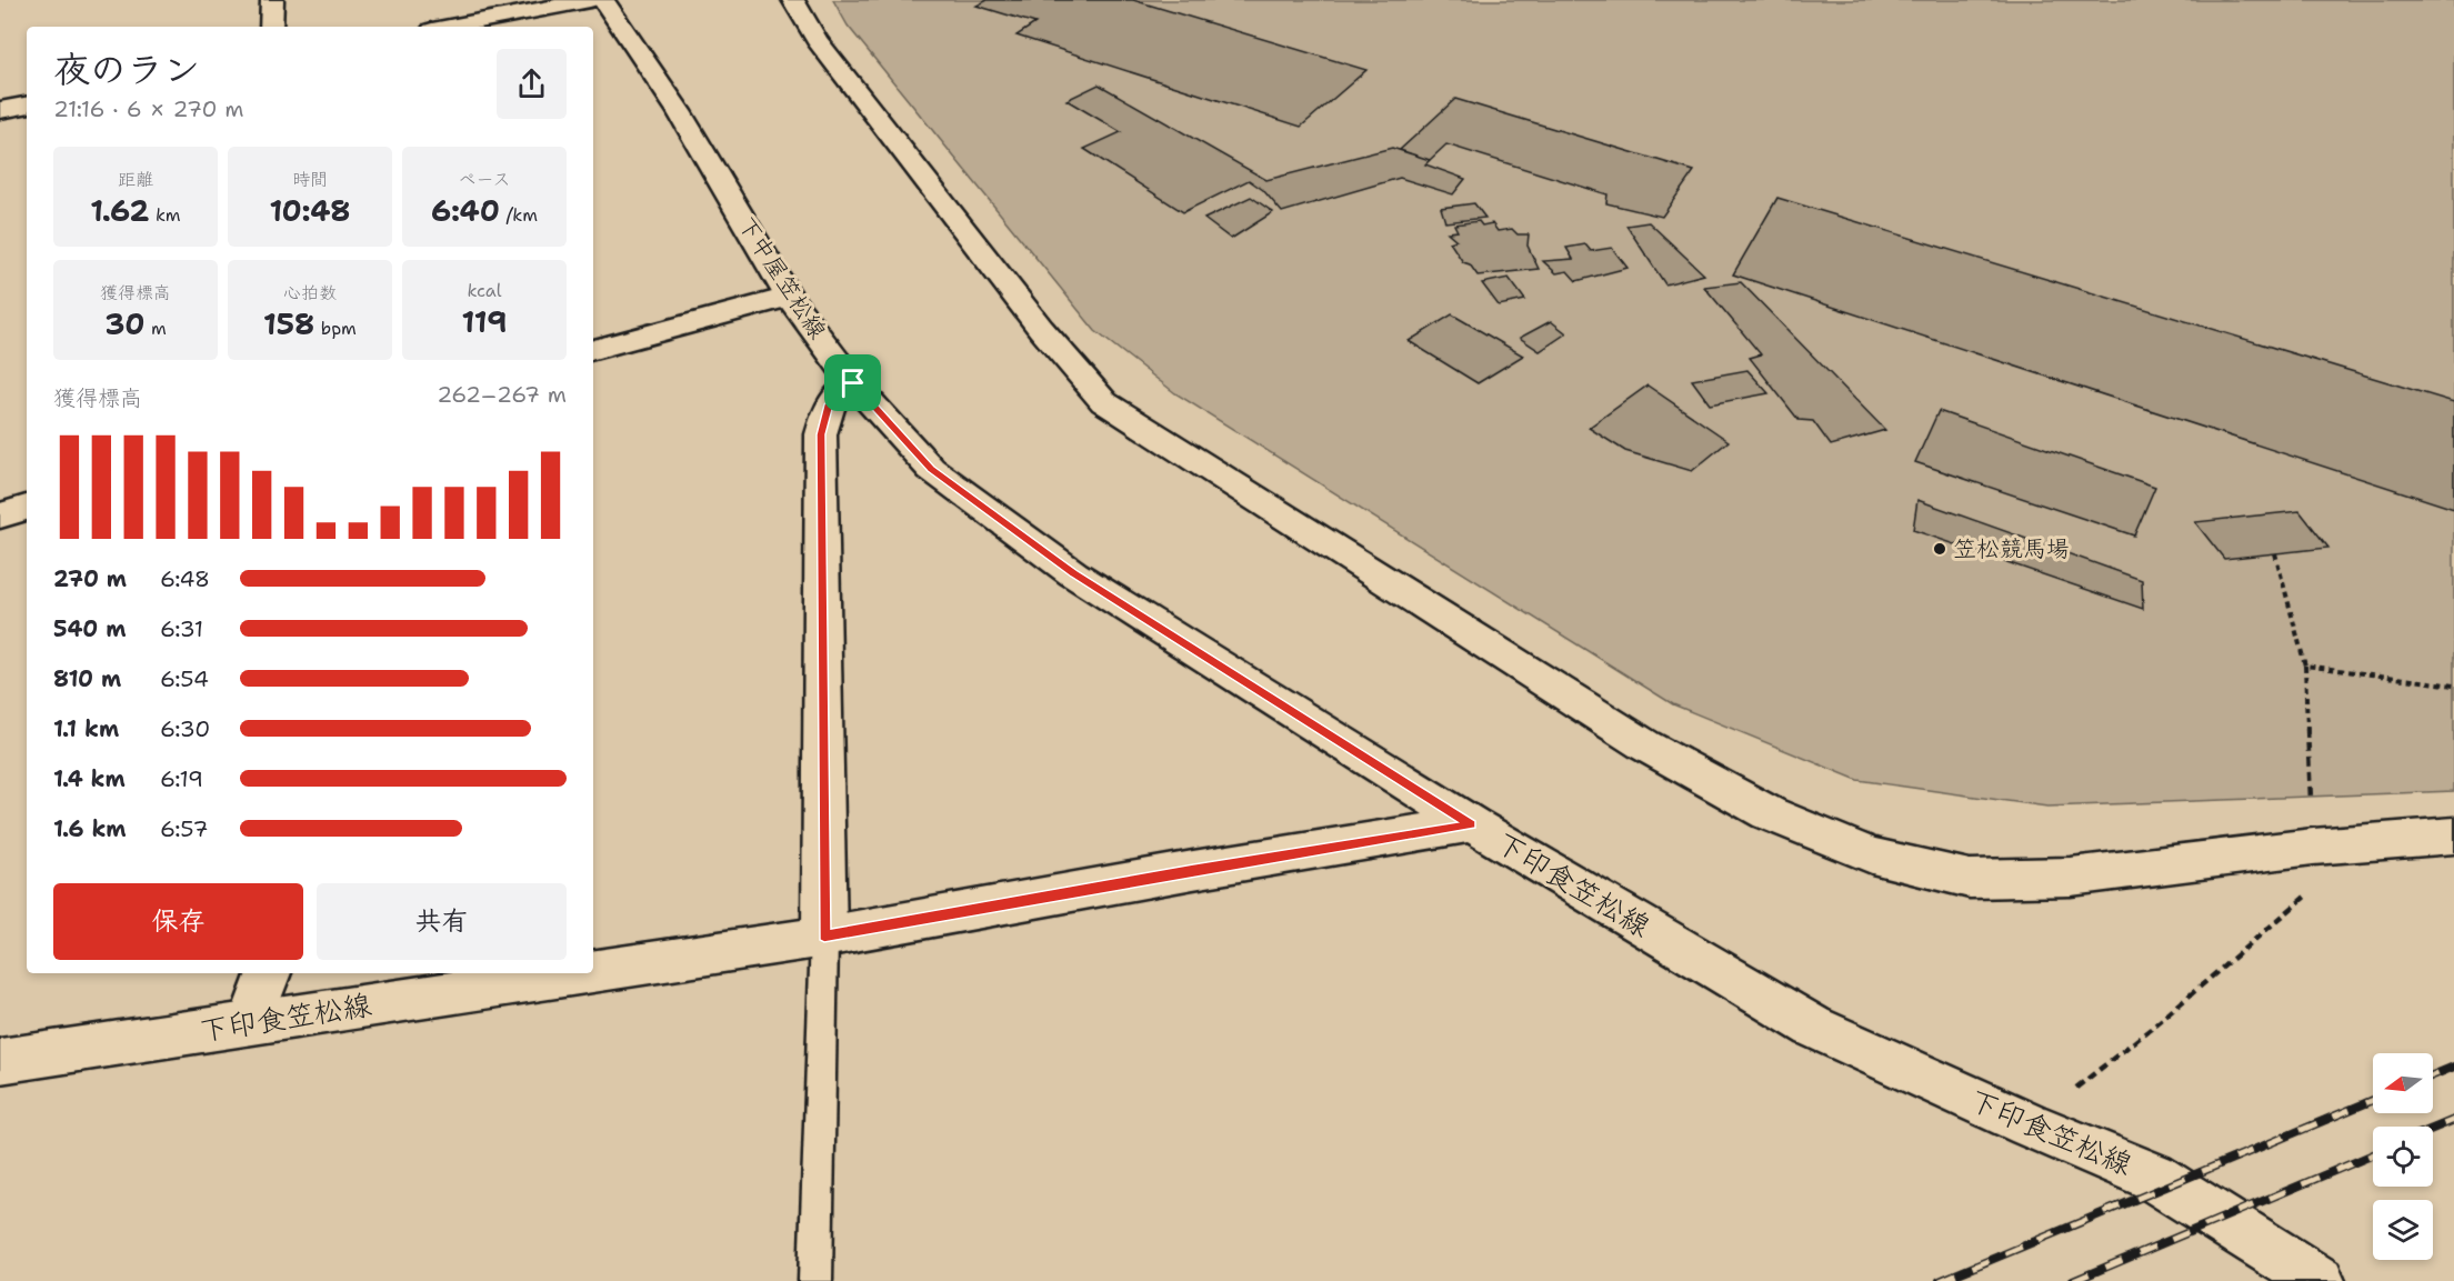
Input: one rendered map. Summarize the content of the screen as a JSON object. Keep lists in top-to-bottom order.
{
  "streets": {
    "street": ["下中屋笠松線", "下印食笠松線"]
  },
  "crossings": [
    ["下中屋笠松線", "下印食笠松線"]
  ],
  "places": ["笠松競馬場"],
  "north": "left",
  "page": {
    "heading": ["夜のラン", "21:16 · 6 × 270 m"],
    "stats": [
      ["距離", "1.62 km"],
      ["時間", "10:48"],
      ["ペース", "6:40 /km"],
      ["獲得標高", "30 m"],
      ["心拍数", "158 bpm"],
      ["kcal", "119"]
    ],
    "chart": ["獲得標高", "262–267 m"],
    "list": [
      {
        "name": "270 m",
        "note": "6:48"
      },
      {
        "name": "540 m",
        "note": "6:31"
      },
      {
        "name": "810 m",
        "note": "6:54"
      },
      {
        "name": "1.1 km",
        "note": "6:30"
      },
      {
        "name": "1.4 km",
        "note": "6:19"
      },
      {
        "name": "1.6 km",
        "note": "6:57"
      }
    ],
    "buttons": ["保存", "共有"]
  }
}
